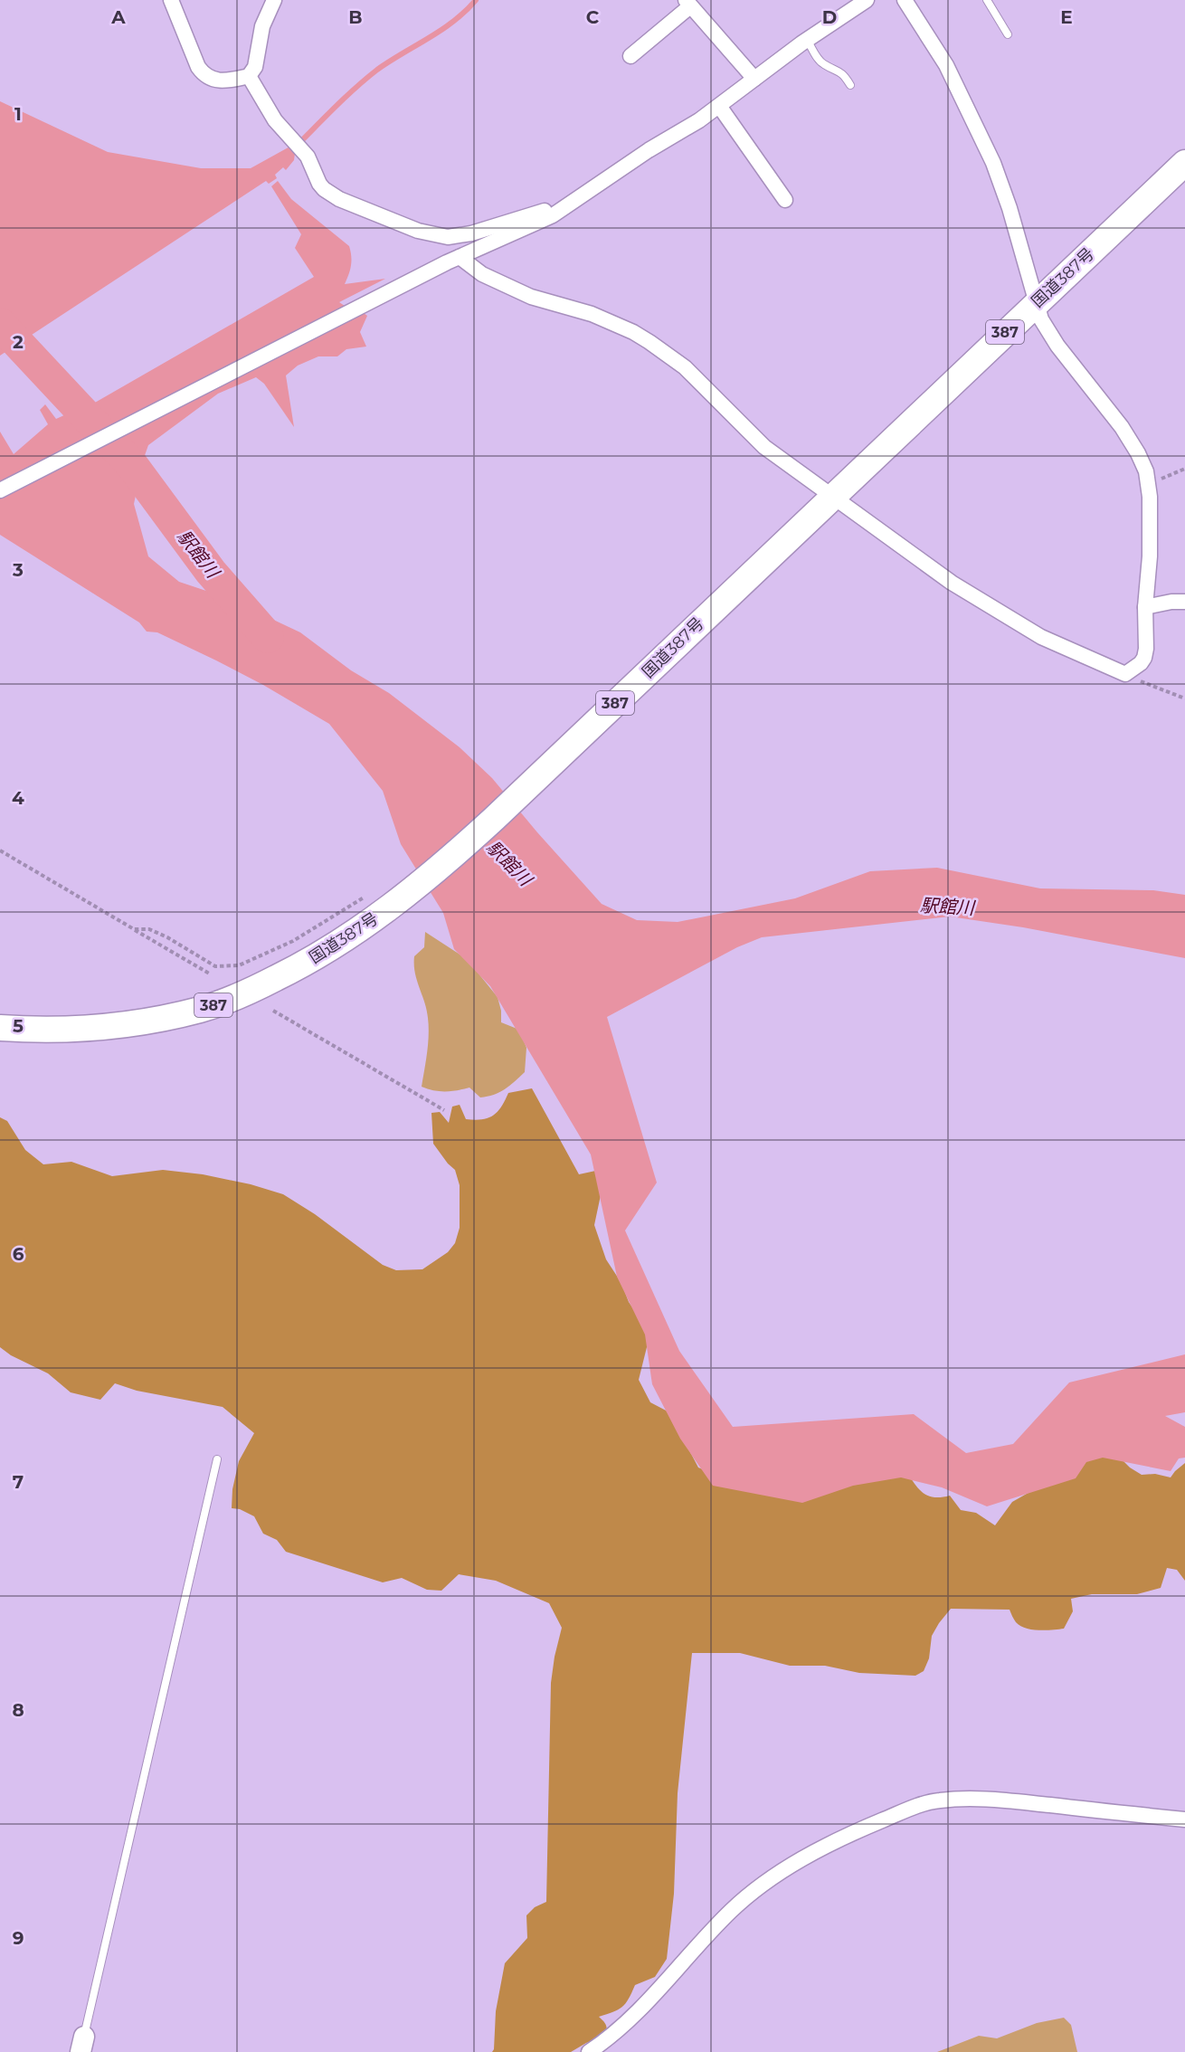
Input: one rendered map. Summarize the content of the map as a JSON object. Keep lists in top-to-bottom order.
{
  "streets": {
    "highway": ["国道387号", "387"]
  },
  "water": ["駅館川"],
  "grid": {
    "columns": [
      "A",
      "B",
      "C",
      "D",
      "E"
    ],
    "rows": [
      "1",
      "2",
      "3",
      "4",
      "5",
      "6",
      "7",
      "8",
      "9"
    ]
  }
}
